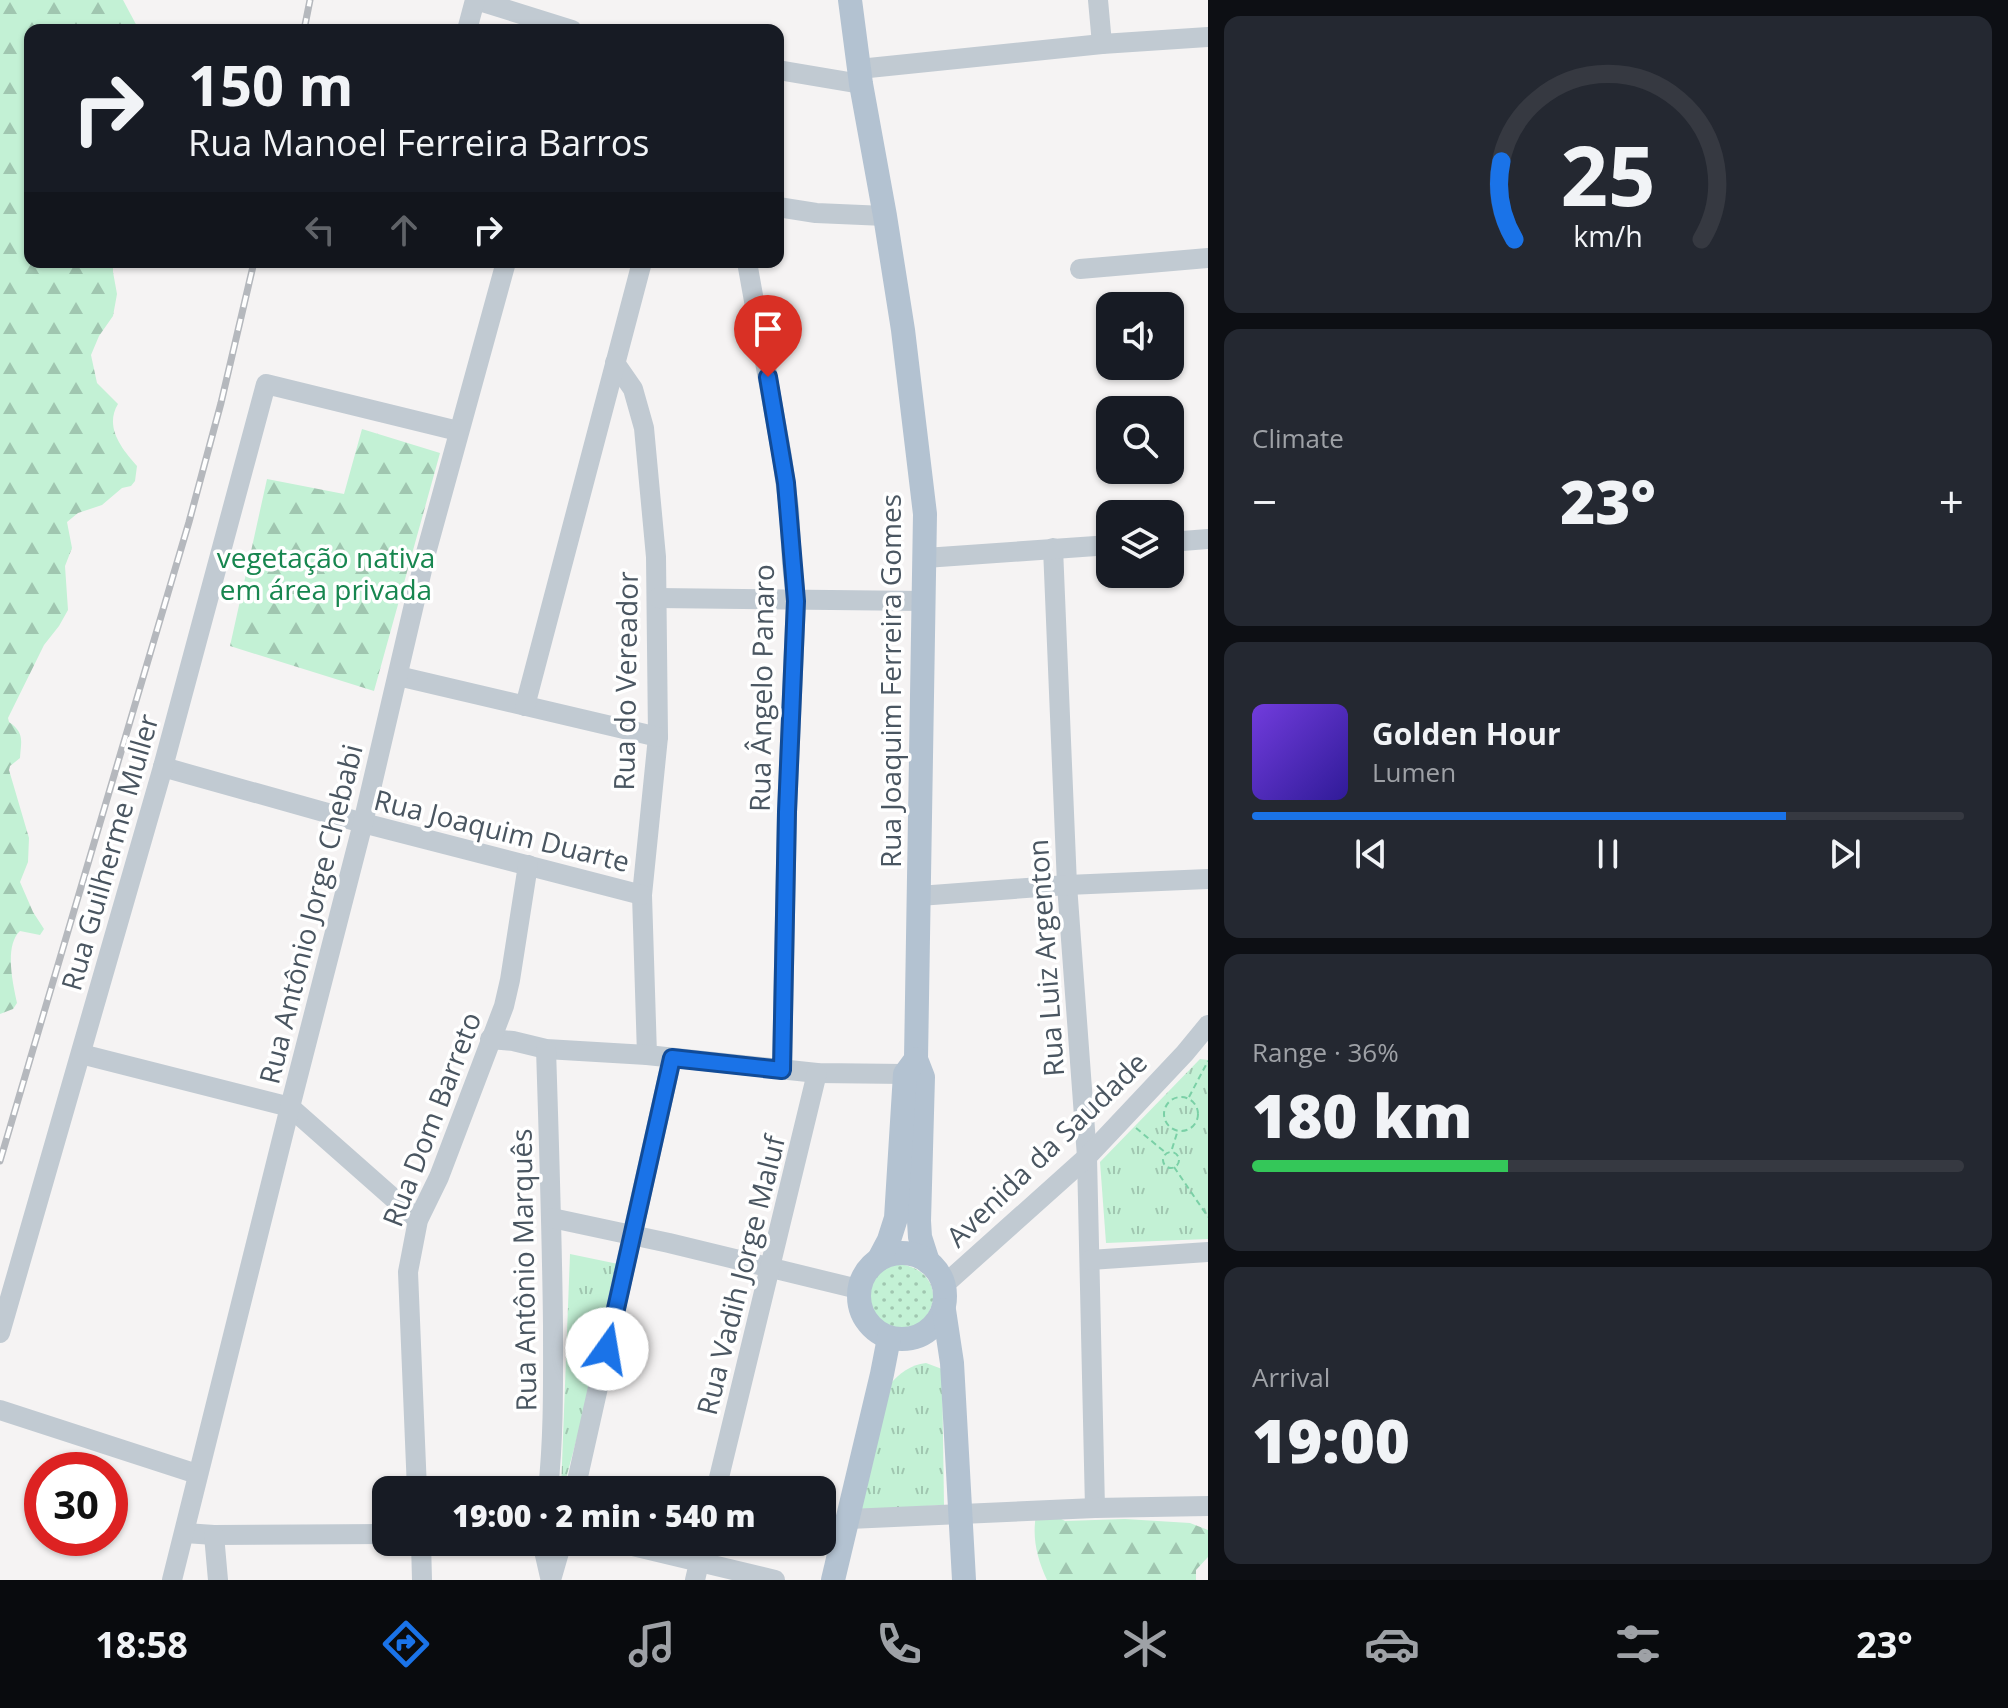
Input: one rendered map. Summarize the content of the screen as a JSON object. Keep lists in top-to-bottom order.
{
  "streets": {
    "main road": ["Rua Joaquim Ferreira Gomes"],
    "street": [
      "Rua do Vereador",
      "Rua Ângelo Panaro",
      "Rua Joaquim Duarte",
      "Rua Guilherme Muller",
      "Rua Antônio Jorge Chebabi",
      "Rua Luiz Argenton",
      "Rua Dom Barreto",
      "Avenida da Saudade",
      "Rua Antônio Marquês",
      "Rua Vadih Jorge Maluf"
    ]
  },
  "crossings": [
    ["Rua do Vereador", "Rua Joaquim Duarte"],
    ["Rua Joaquim Ferreira Gomes", "Avenida da Saudade"],
    ["Rua Joaquim Duarte", "Rua Guilherme Muller"],
    ["Rua Joaquim Duarte", "Rua Antônio Jorge Chebabi"],
    ["Rua Joaquim Duarte", "Rua Dom Barreto"],
    ["Rua Guilherme Muller", "Rua Antônio Jorge Chebabi"],
    ["Rua Luiz Argenton", "Avenida da Saudade"]
  ],
  "parks": ["vegetação nativa em área privada"],
  "page": {
    "turn": ["150 m", "Rua Manoel Ferreira Barros"],
    "tile": [
      "Climate",
      ["Range · 36%", "180 km"],
      ["Arrival", "19:00"]
    ],
    "heat": ["−", "23°", "+"],
    "song": ["Golden Hour", "Lumen"],
    "limit": "30",
    "trip": "19:00 · 2 min · 540 m",
    "tabs": ["18:58", "23°"],
    "gauge": ["25", "km/h"]
  }
}
